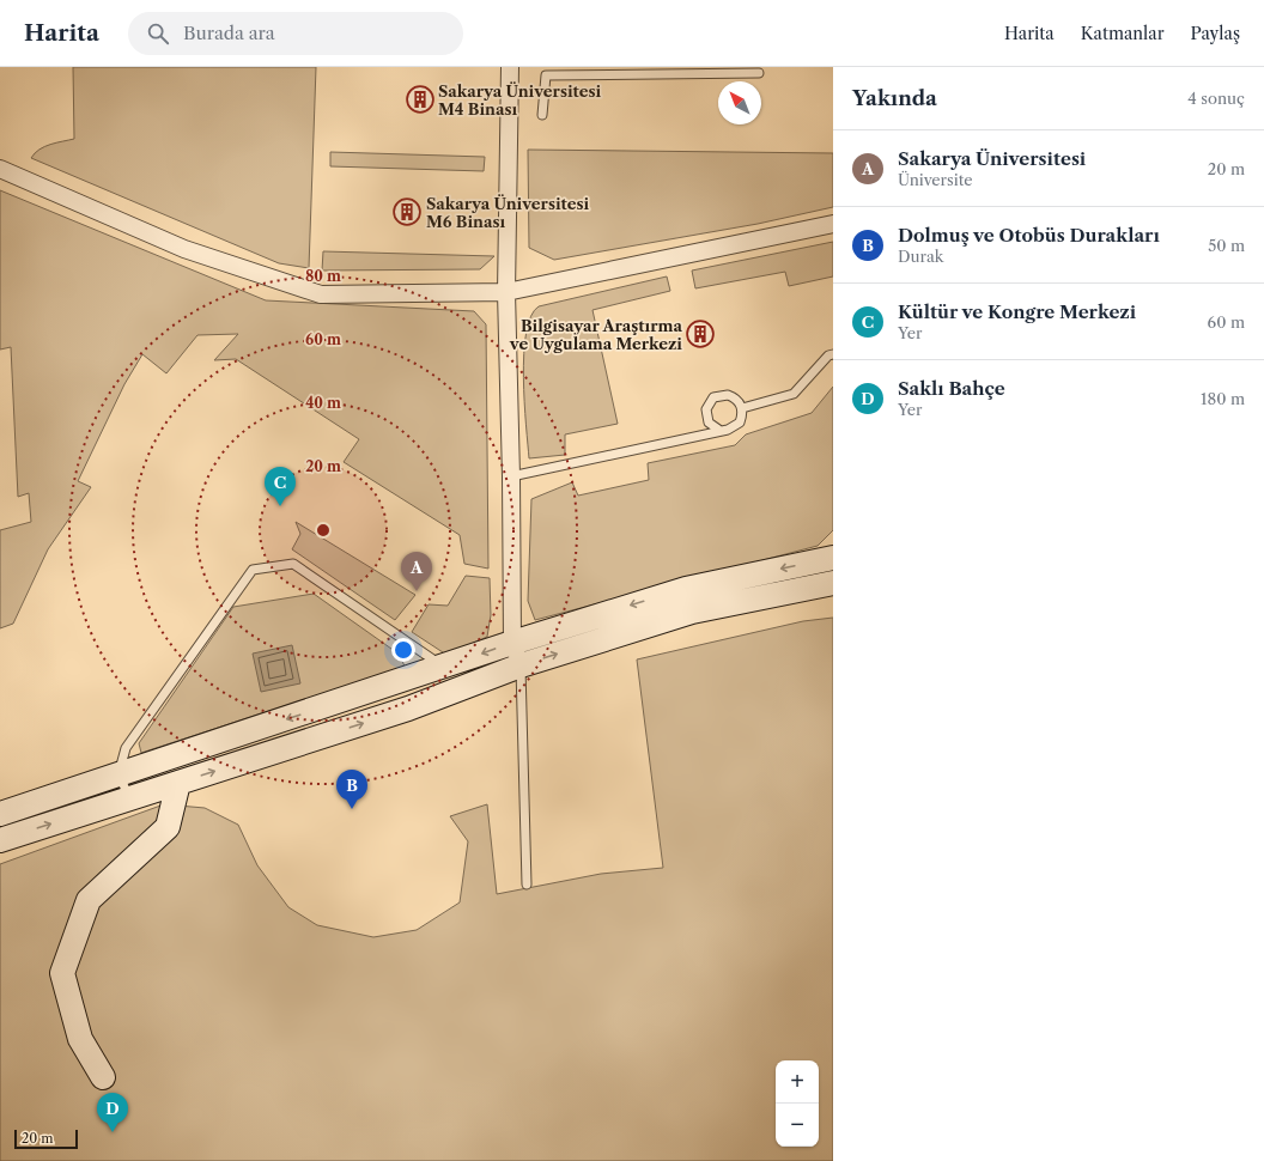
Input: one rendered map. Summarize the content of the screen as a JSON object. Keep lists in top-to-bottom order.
{
  "places": {
    "building": ["Sakarya Üniversitesi M4 Binası", "Sakarya Üniversitesi M6 Binası", "Bilgisayar Araştırma ve Uygulama Merkezi"]
  },
  "scale_bar": "20 m",
  "north": "top left",
  "page": {
    "header": "Harita",
    "search": "Burada ara",
    "nav": ["Harita", "Katmanlar", "Paylaş"],
    "heading": ["Yakında", "4 sonuç"],
    "list": [
      {
        "mark": "A",
        "name": "Sakarya Üniversitesi",
        "note": "Üniversite",
        "value": "20 m"
      },
      {
        "mark": "B",
        "name": "Dolmuş ve Otobüs Durakları",
        "note": "Durak",
        "value": "50 m"
      },
      {
        "mark": "C",
        "name": "Kültür ve Kongre Merkezi",
        "note": "Yer",
        "value": "60 m"
      },
      {
        "mark": "D",
        "name": "Saklı Bahçe",
        "note": "Yer",
        "value": "180 m"
      }
    ],
    "pins": [
      "C",
      "A",
      "B",
      "D"
    ],
    "map_buttons": ["+", "−"],
    "scale": "20 m"
  },
  "rings": [
    "80 m",
    "60 m",
    "40 m",
    "20 m"
  ]
}
